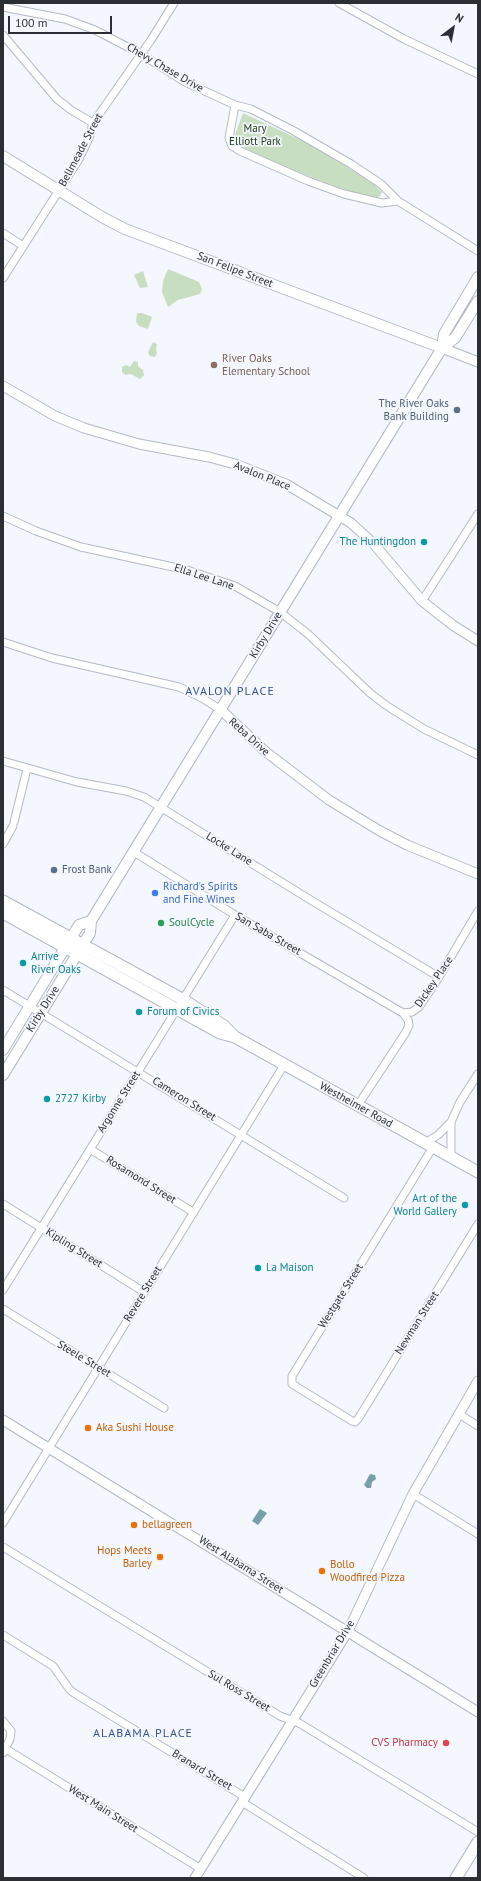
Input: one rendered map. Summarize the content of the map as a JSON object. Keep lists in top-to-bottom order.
{
  "streets": {
    "main road": ["San Felipe Street", "Kirby Drive", "Westheimer Road"],
    "street": [
      "Chevy Chase Drive",
      "Bellmeade Street",
      "Avalon Place",
      "Ella Lee Lane",
      "Reba Drive",
      "Locke Lane",
      "San Saba Street",
      "Dickey Place",
      "Cameron Street",
      "Argonne Street",
      "Rosamond Street",
      "Kipling Street",
      "Revere Street",
      "Westgate Street",
      "Newman Street",
      "Steele Street",
      "West Alabama Street",
      "Greenbriar Drive",
      "Sul Ross Street",
      "Branard Street",
      "West Main Street"
    ]
  },
  "crossings": [
    ["Chevy Chase Drive", "Bellmeade Street"],
    ["Bellmeade Street", "San Felipe Street"],
    ["San Felipe Street", "Kirby Drive"],
    ["Avalon Place", "Kirby Drive"],
    ["Ella Lee Lane", "Kirby Drive"],
    ["Kirby Drive", "Reba Drive"],
    ["Kirby Drive", "Locke Lane"],
    ["Kirby Drive", "San Saba Street"],
    ["Kirby Drive", "Cameron Street"],
    ["Kirby Drive", "Westheimer Road"],
    ["Locke Lane", "Dickey Place"],
    ["San Saba Street", "Dickey Place"],
    ["San Saba Street", "Argonne Street"],
    ["Dickey Place", "Westheimer Road"],
    ["Cameron Street", "Argonne Street"],
    ["Cameron Street", "Revere Street"],
    ["Argonne Street", "Westheimer Road"],
    ["Argonne Street", "Rosamond Street"],
    ["Argonne Street", "Kipling Street"],
    ["Westheimer Road", "Revere Street"],
    ["Westheimer Road", "Westgate Street"],
    ["Rosamond Street", "Revere Street"],
    ["Kipling Street", "Revere Street"],
    ["Revere Street", "Steele Street"],
    ["Revere Street", "West Alabama Street"],
    ["Westgate Street", "Newman Street"],
    ["West Alabama Street", "Greenbriar Drive"],
    ["Greenbriar Drive", "Sul Ross Street"],
    ["Greenbriar Drive", "Branard Street"],
    ["Greenbriar Drive", "West Main Street"]
  ],
  "districts": ["AVALON PLACE", "ALABAMA PLACE"],
  "parks": ["Mary Elliott Park"],
  "places": [
    "River Oaks Elementary School",
    "The River Oaks Bank Building",
    "The Huntingdon",
    "Frost Bank",
    "Richard's Spirits and Fine Wines",
    "SoulCycle",
    "Arrive River Oaks",
    "Forum of Civics",
    "2727 Kirby",
    "Art of the World Gallery",
    "La Maison",
    "Aka Sushi House",
    "bellagreen",
    "Hops Meets Barley",
    "Bollo Woodfired Pizza",
    "CVS Pharmacy"
  ],
  "scale_bar": "100 m",
  "north": "top right"
}
